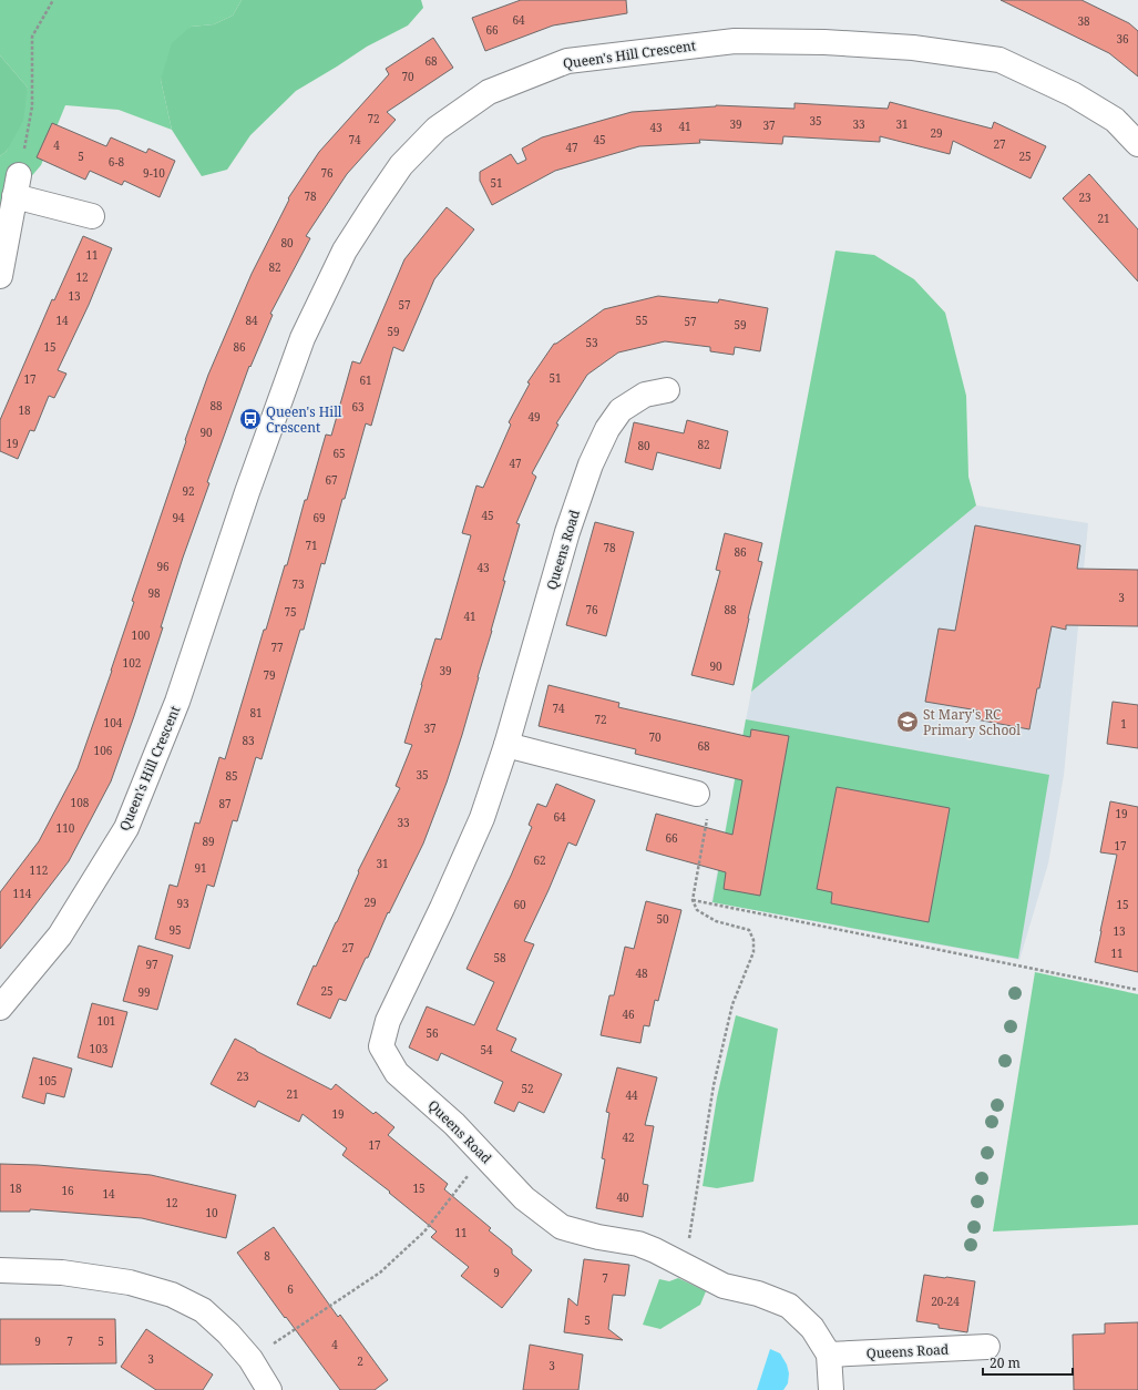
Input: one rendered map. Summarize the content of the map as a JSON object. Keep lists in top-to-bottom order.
{
  "streets": {
    "street": ["Queen's Hill Crescent", "Queens Road"]
  },
  "places": {
    "bus stop": ["Queen's Hill Crescent"],
    "school or university": ["St Mary's RC Primary School"]
  },
  "house_numbers": [
    "64",
    "38",
    "66",
    "36",
    "68",
    "70",
    "72",
    "35",
    "39",
    "33",
    "31",
    "37",
    "41",
    "43",
    "29",
    "74",
    "45",
    "27",
    "4",
    "47",
    "5",
    "25",
    "6-8",
    "9-10",
    "76",
    "51",
    "78",
    "23",
    "21",
    "80",
    "11",
    "82",
    "12",
    "13",
    "57",
    "14",
    "84",
    "55",
    "57",
    "59",
    "59",
    "53",
    "15",
    "86",
    "51",
    "17",
    "61",
    "88",
    "63",
    "18",
    "49",
    "90",
    "19",
    "82",
    "80",
    "65",
    "47",
    "67",
    "92",
    "45",
    "94",
    "69",
    "71",
    "78",
    "86",
    "96",
    "43",
    "73",
    "98",
    "3",
    "76",
    "88",
    "75",
    "41",
    "100",
    "77",
    "102",
    "90",
    "39",
    "79",
    "74",
    "81",
    "72",
    "104",
    "1",
    "37",
    "70",
    "83",
    "68",
    "106",
    "35",
    "85",
    "108",
    "87",
    "19",
    "64",
    "33",
    "110",
    "66",
    "89",
    "17",
    "62",
    "31",
    "91",
    "112",
    "114",
    "29",
    "93",
    "60",
    "15",
    "50",
    "95",
    "13",
    "27",
    "11",
    "58",
    "97",
    "48",
    "25",
    "99",
    "46",
    "101",
    "56",
    "103",
    "54",
    "23",
    "105",
    "52",
    "21",
    "44",
    "19",
    "42",
    "17",
    "18",
    "15",
    "16",
    "14",
    "40",
    "12",
    "10",
    "11",
    "8",
    "9",
    "7",
    "6",
    "20-24",
    "5",
    "9",
    "7",
    "5",
    "4",
    "3",
    "2",
    "3"
  ],
  "scale_bar": "20 m"
}
